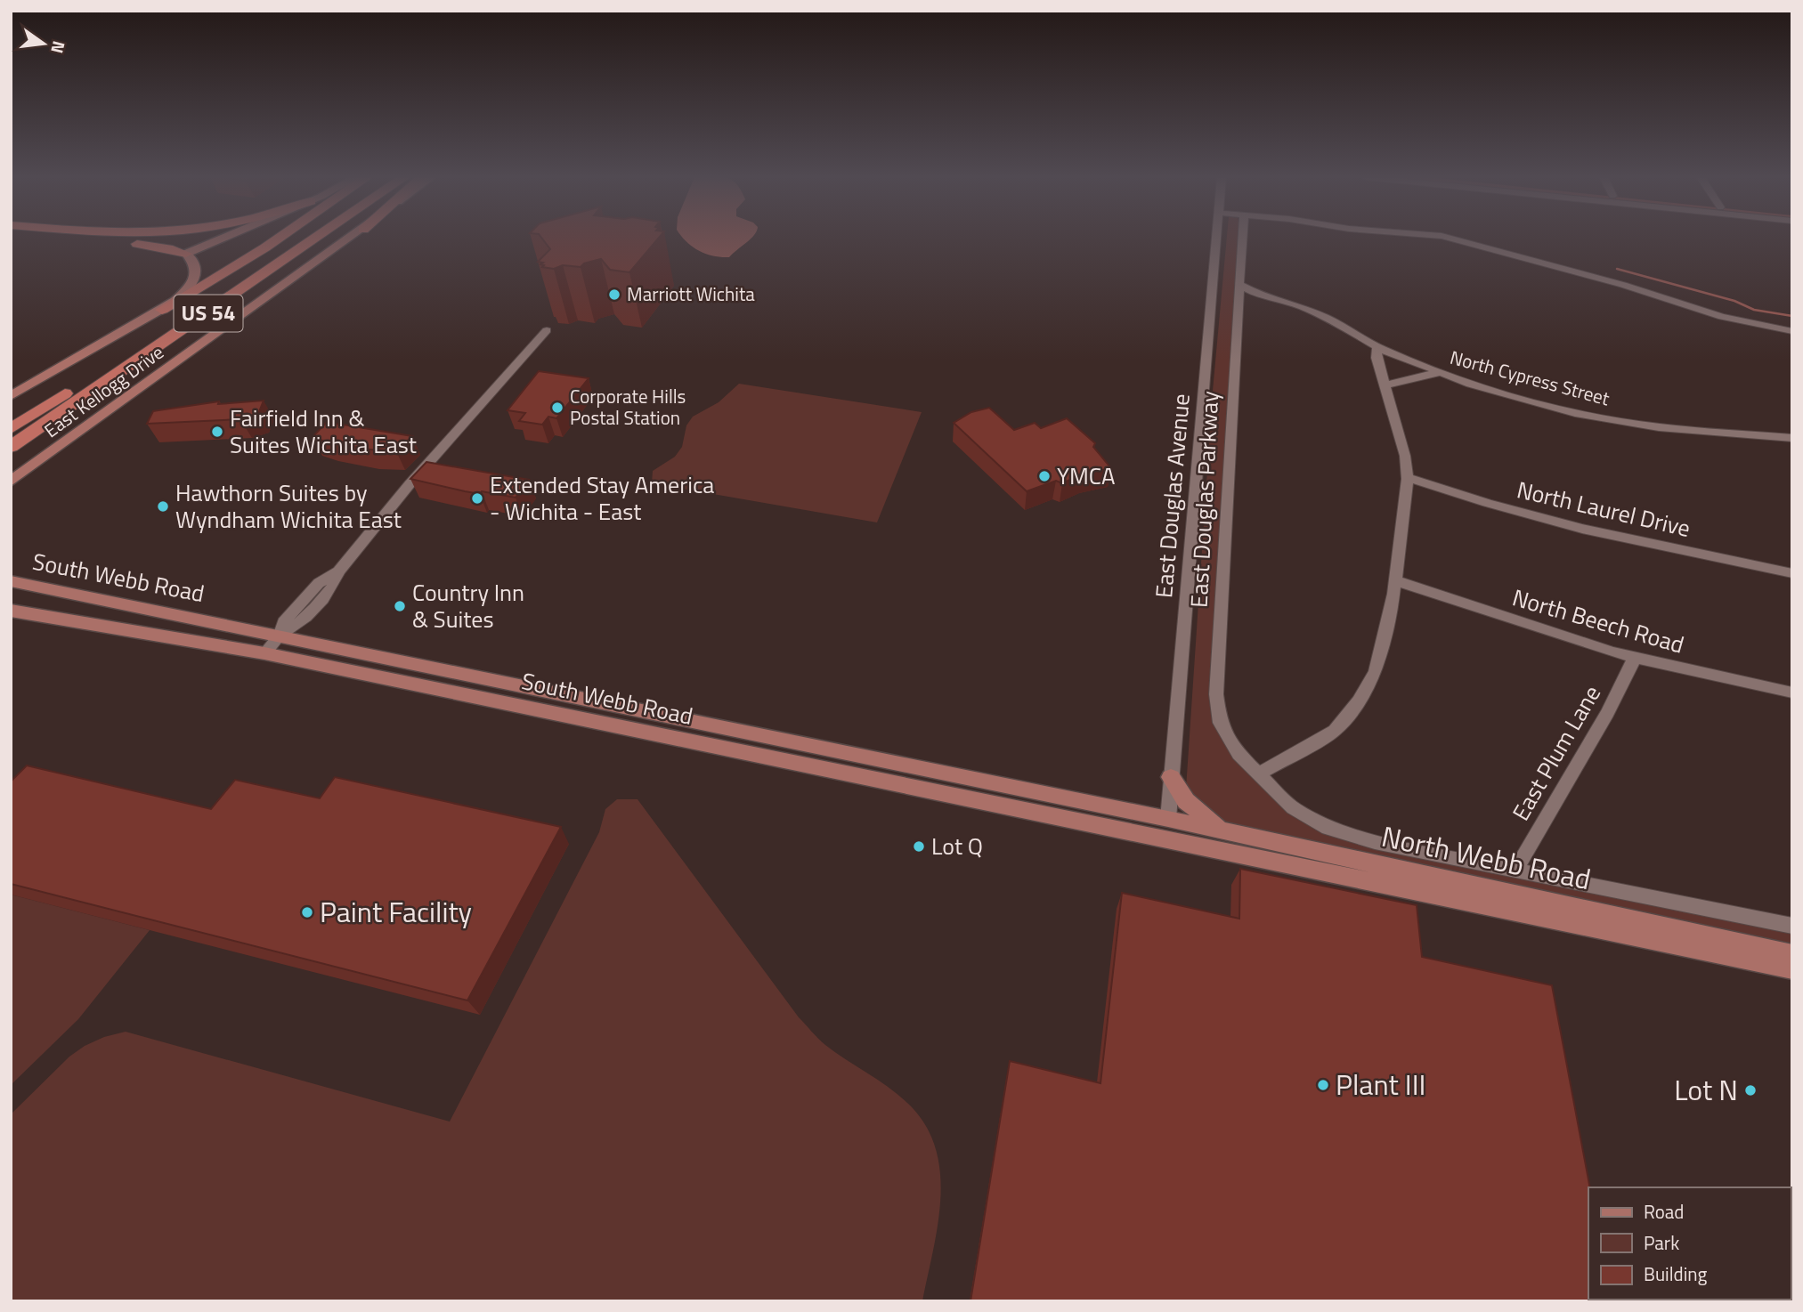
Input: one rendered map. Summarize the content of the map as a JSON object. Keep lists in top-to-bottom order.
{
  "streets": {
    "highway": ["US 54"],
    "main road": ["East Kellogg Drive", "South Webb Road", "North Webb Road"],
    "street": [
      "North Cypress Street",
      "East Douglas Avenue",
      "East Douglas Parkway",
      "North Laurel Drive",
      "North Beech Road",
      "East Plum Lane"
    ]
  },
  "crossings": [
    ["North Cypress Street", "East Douglas Parkway"],
    ["East Douglas Avenue", "South Webb Road"],
    ["East Douglas Avenue", "North Webb Road"],
    ["East Douglas Parkway", "East Plum Lane"],
    ["South Webb Road", "North Webb Road"],
    ["North Beech Road", "East Plum Lane"]
  ],
  "places": [
    "Marriott Wichita",
    "Corporate Hills Postal Station",
    "Fairfield Inn & Suites Wichita East",
    "YMCA",
    "Extended Stay America - Wichita - East",
    "Hawthorn Suites by Wyndham Wichita East",
    "Country Inn & Suites",
    "Lot Q",
    "Paint Facility",
    "Plant III",
    "Lot N"
  ],
  "legend": ["Road", "Park", "Building"],
  "north": "right"
}
